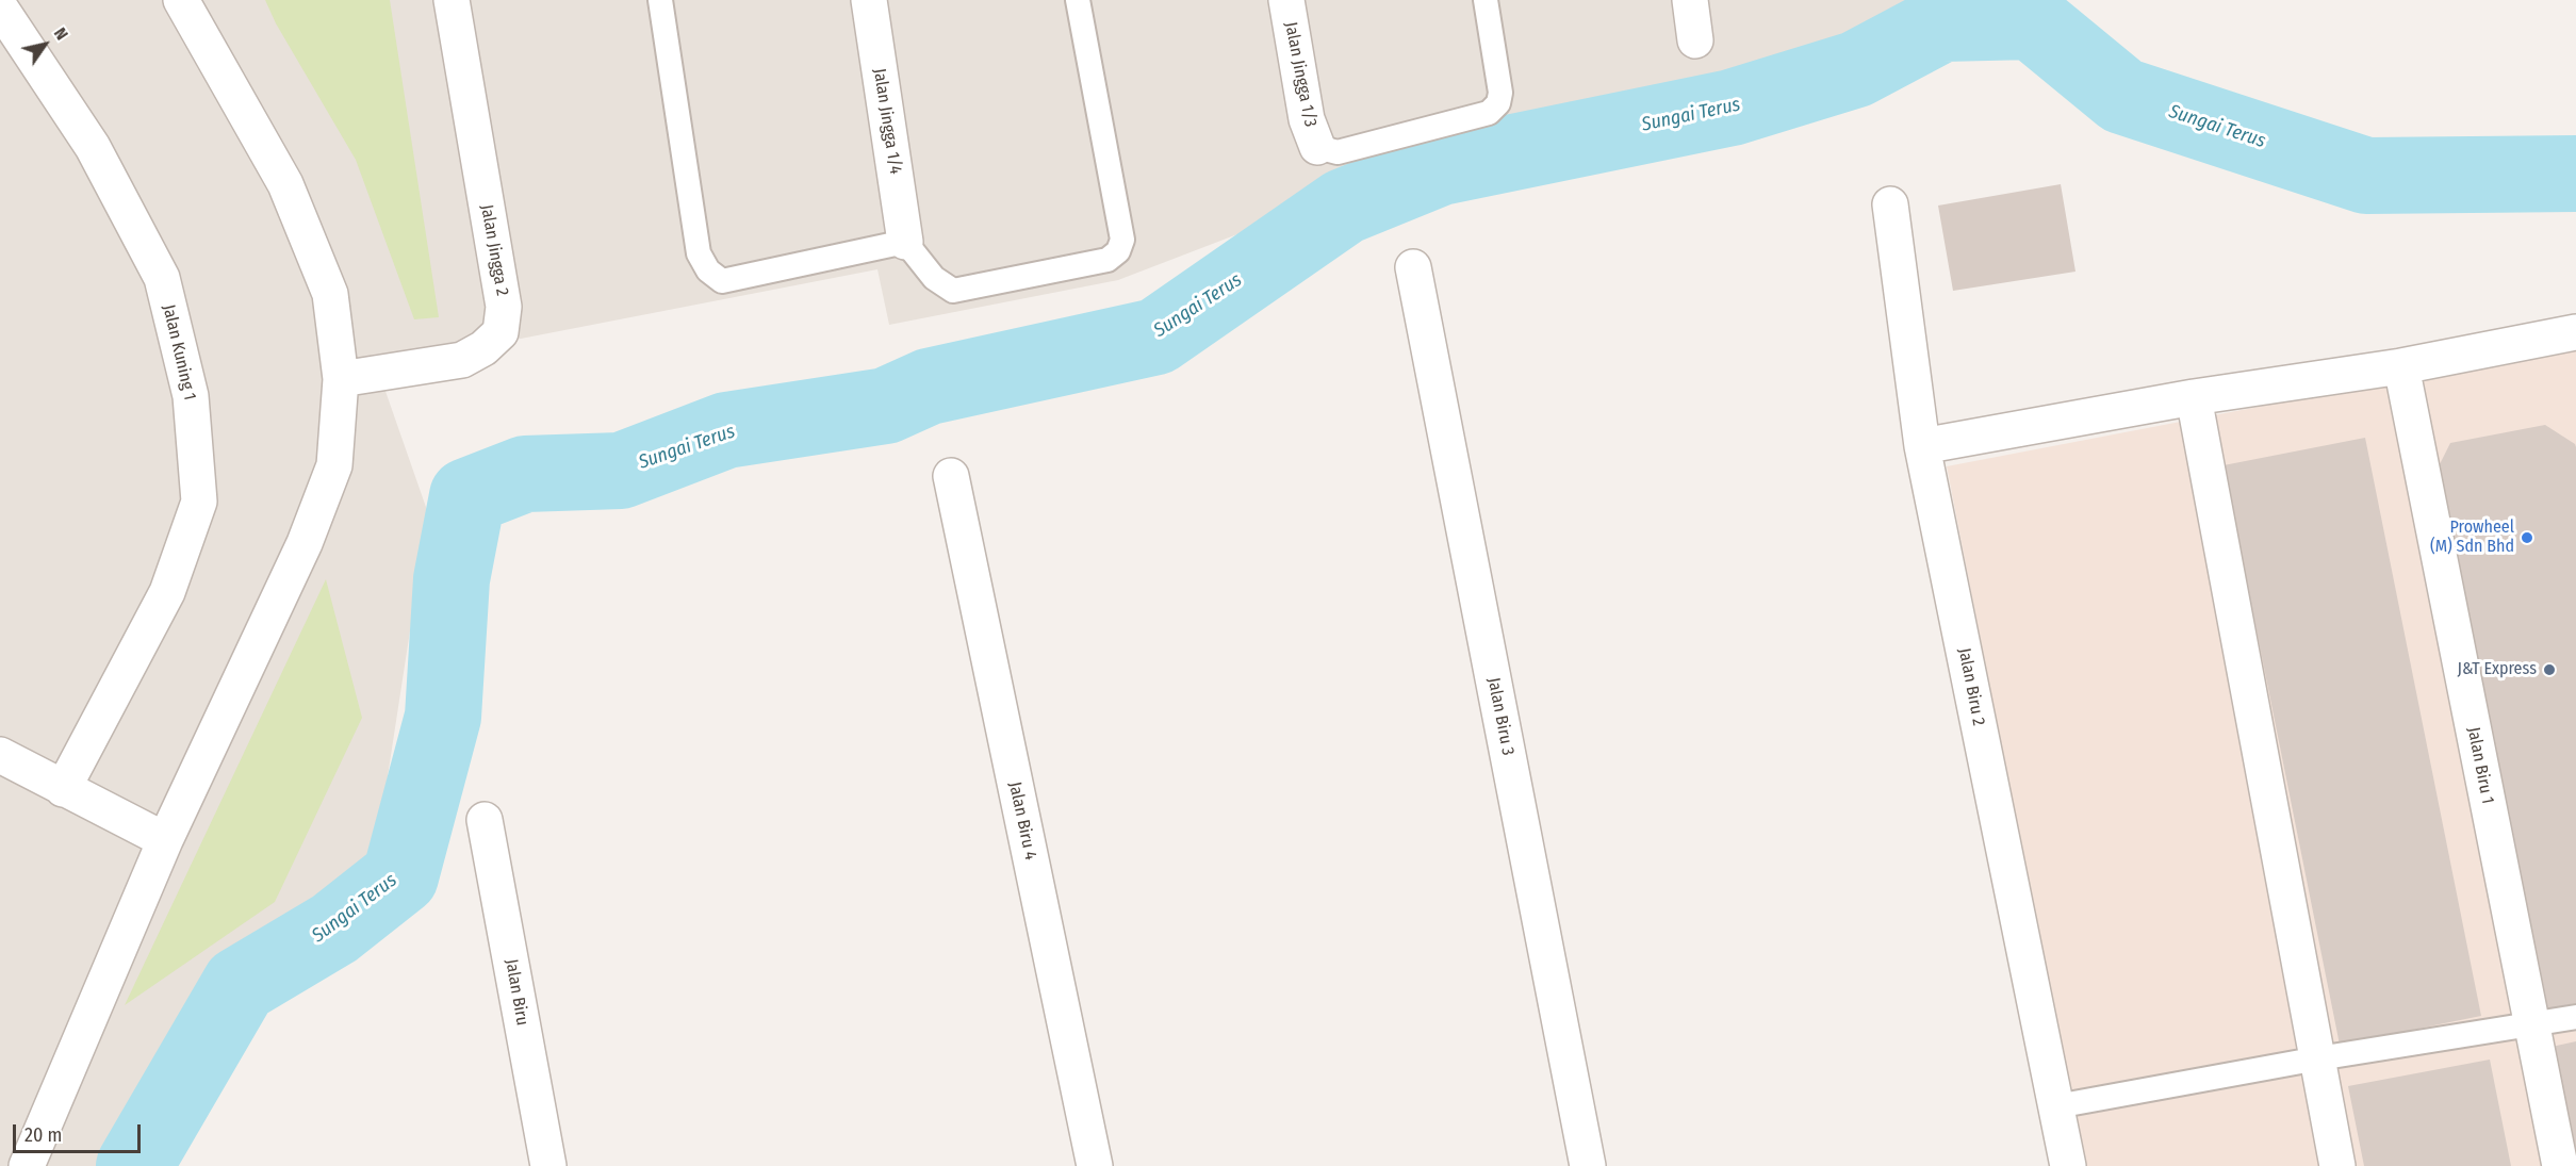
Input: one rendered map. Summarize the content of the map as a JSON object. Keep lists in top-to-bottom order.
{
  "streets": {
    "street": [
      "Jalan Jingga 1/3",
      "Jalan Jingga 1/4",
      "Jalan Jingga 2",
      "Jalan Kuning 1",
      "Jalan Biru 2",
      "Jalan Biru 3",
      "Jalan Biru 1",
      "Jalan Biru 4",
      "Jalan Biru"
    ]
  },
  "water": ["Sungai Terus"],
  "places": ["Prowheel (M) Sdn Bhd", "J&T Express"],
  "scale_bar": "20 m",
  "north": "top right"
}
